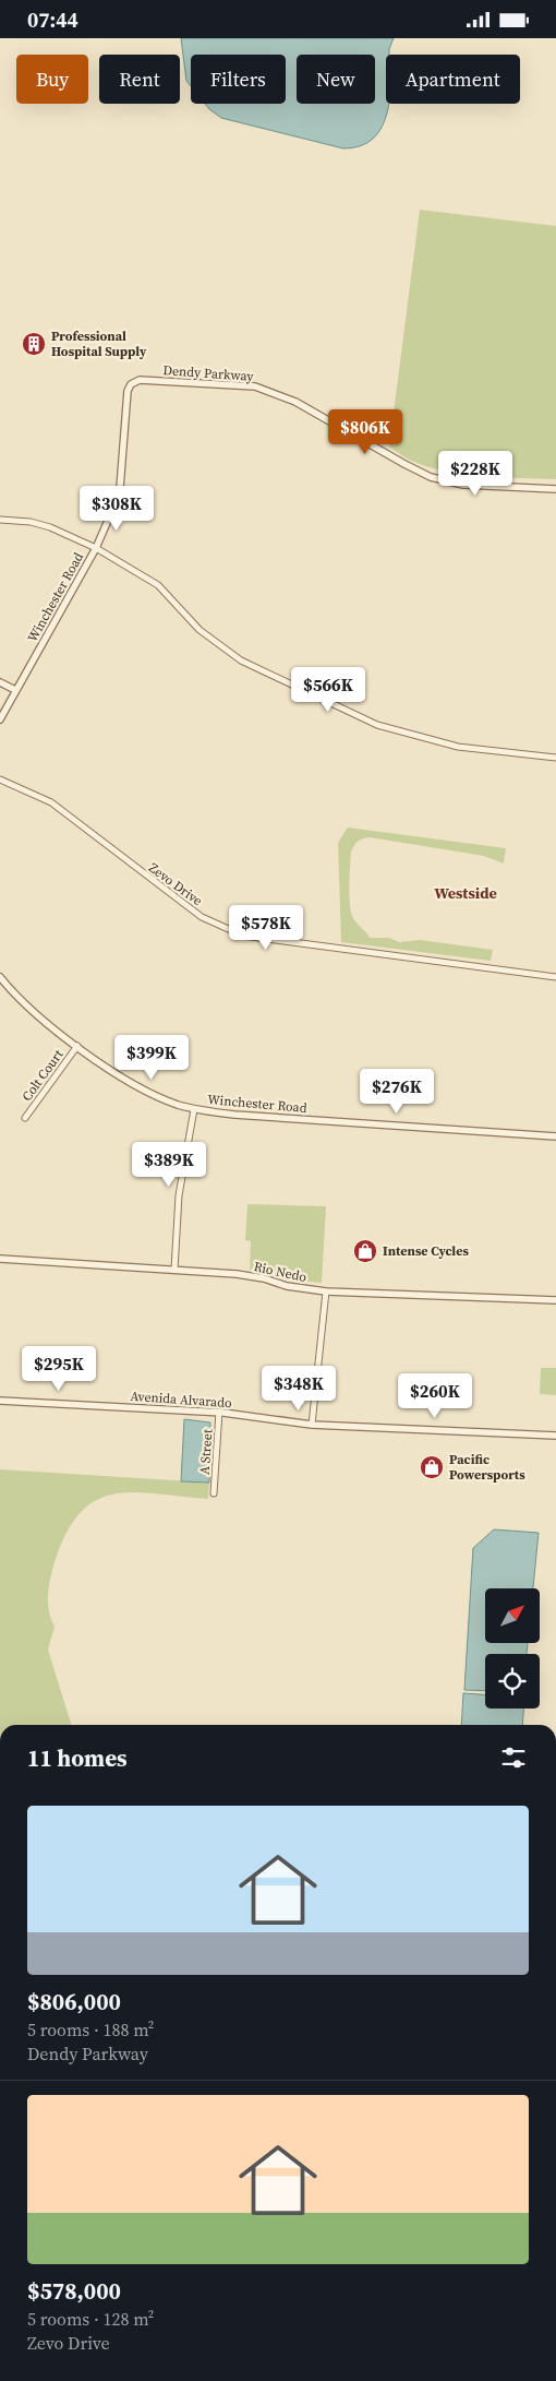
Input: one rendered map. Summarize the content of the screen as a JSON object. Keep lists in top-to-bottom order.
{
  "streets": {
    "street": [
      "Dendy Parkway",
      "Winchester Road",
      "Zevo Drive",
      "Colt Court",
      "Rio Nedo",
      "Avenida Alvarado",
      "A Street"
    ]
  },
  "crossings": [
    ["Dendy Parkway", "Winchester Road"],
    ["Winchester Road", "Colt Court"],
    ["Avenida Alvarado", "A Street"]
  ],
  "districts": ["Westside"],
  "places": {
    "building": ["Professional Hospital Supply"],
    "shop": ["Intense Cycles", "Pacific Powersports"]
  },
  "north": "top right",
  "page": {
    "status": "07:44",
    "chip": [
      "Buy",
      "Rent",
      "Filters",
      "New",
      "Apartment"
    ],
    "price": [
      "$806K",
      "$228K",
      "$308K",
      "$566K",
      "$578K",
      "$399K",
      "$276K",
      "$389K",
      "$295K",
      "$348K",
      "$260K"
    ],
    "heading": "11 homes",
    "list": [
      {
        "name": "$806,000",
        "note": "5 rooms · 188 m² · Dendy Parkway"
      },
      {
        "name": "$578,000",
        "note": "5 rooms · 128 m² · Zevo Drive"
      }
    ]
  }
}
